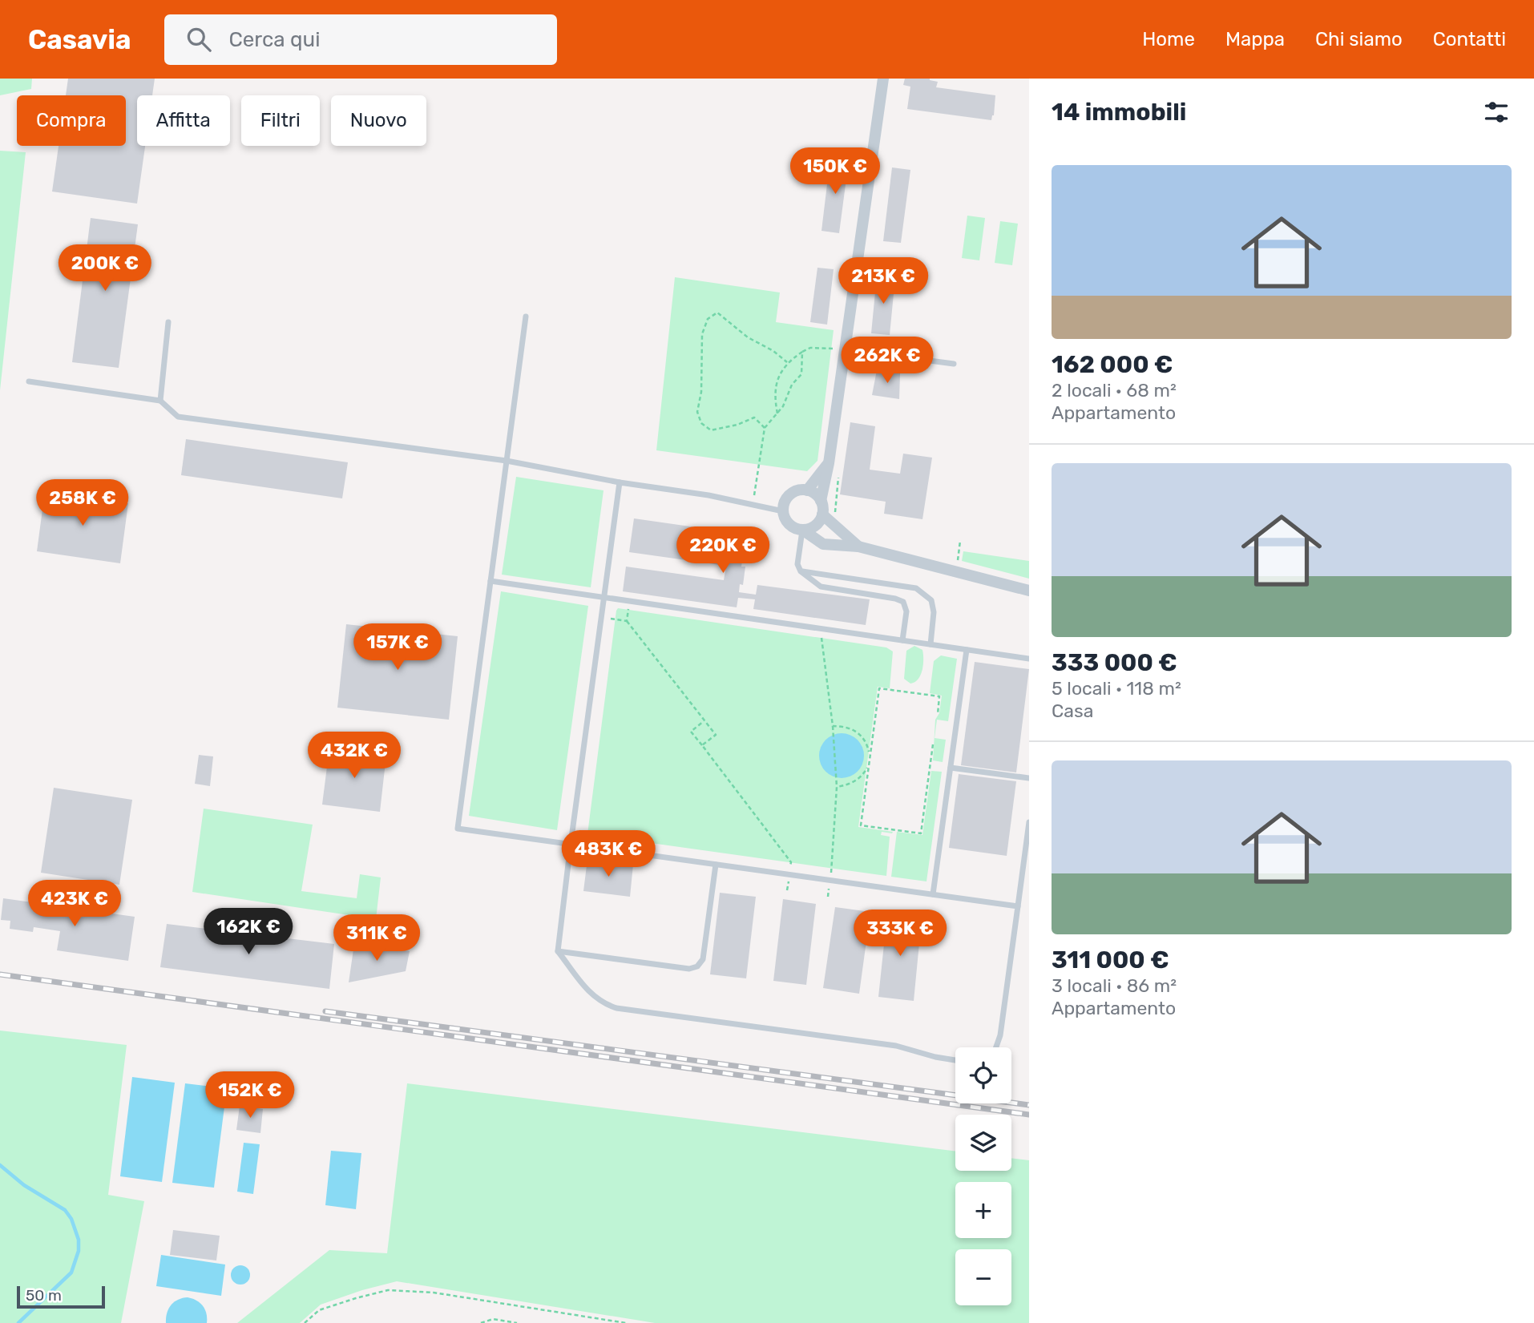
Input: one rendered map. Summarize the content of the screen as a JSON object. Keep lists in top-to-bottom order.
{
  "scale_bar": "50 m",
  "page": {
    "header": "Casavia",
    "search": "Cerca qui",
    "nav": [
      "Home",
      "Mappa",
      "Chi siamo",
      "Contatti"
    ],
    "heading": "14 immobili",
    "chip": [
      "Compra",
      "Affitta",
      "Filtri",
      "Nuovo"
    ],
    "list": [
      {
        "name": "162 000 €",
        "note": "2 locali · 68 m² · Appartamento"
      },
      {
        "name": "333 000 €",
        "note": "5 locali · 118 m² · Casa"
      },
      {
        "name": "311 000 €",
        "note": "3 locali · 86 m² · Appartamento"
      }
    ],
    "price": [
      "150K €",
      "200K €",
      "213K €",
      "262K €",
      "258K €",
      "220K €",
      "157K €",
      "432K €",
      "483K €",
      "423K €",
      "162K €",
      "333K €",
      "311K €",
      "152K €"
    ],
    "map_buttons": ["+", "−"],
    "scale": "50 m"
  }
}
